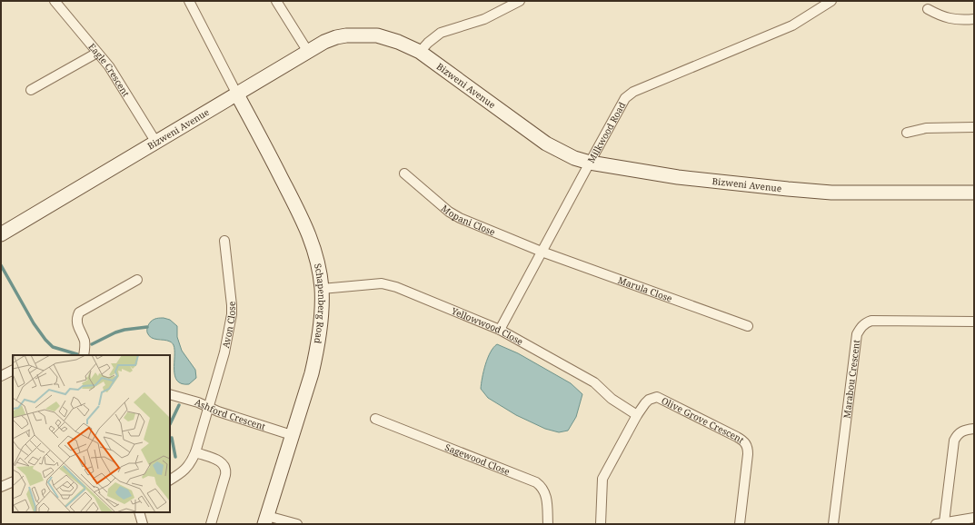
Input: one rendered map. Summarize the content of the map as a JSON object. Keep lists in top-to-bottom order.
{
  "streets": {
    "street": [
      "Eagle Crescent",
      "Bizweni Avenue",
      "Milkwood Road",
      "Mopani Close",
      "Marula Close",
      "Schapenberg Road",
      "Avon Close",
      "Yellowwood Close",
      "Marabou Crescent",
      "Ashford Crescent",
      "Olive Grove Crescent",
      "Sagewood Close"
    ]
  },
  "crossings": [
    ["Eagle Crescent", "Bizweni Avenue"],
    ["Bizweni Avenue", "Milkwood Road"],
    ["Bizweni Avenue", "Schapenberg Road"],
    ["Milkwood Road", "Mopani Close"],
    ["Milkwood Road", "Marula Close"],
    ["Milkwood Road", "Yellowwood Close"],
    ["Mopani Close", "Marula Close"],
    ["Schapenberg Road", "Yellowwood Close"],
    ["Schapenberg Road", "Ashford Crescent"],
    ["Avon Close", "Ashford Crescent"],
    ["Yellowwood Close", "Olive Grove Crescent"]
  ]
}
